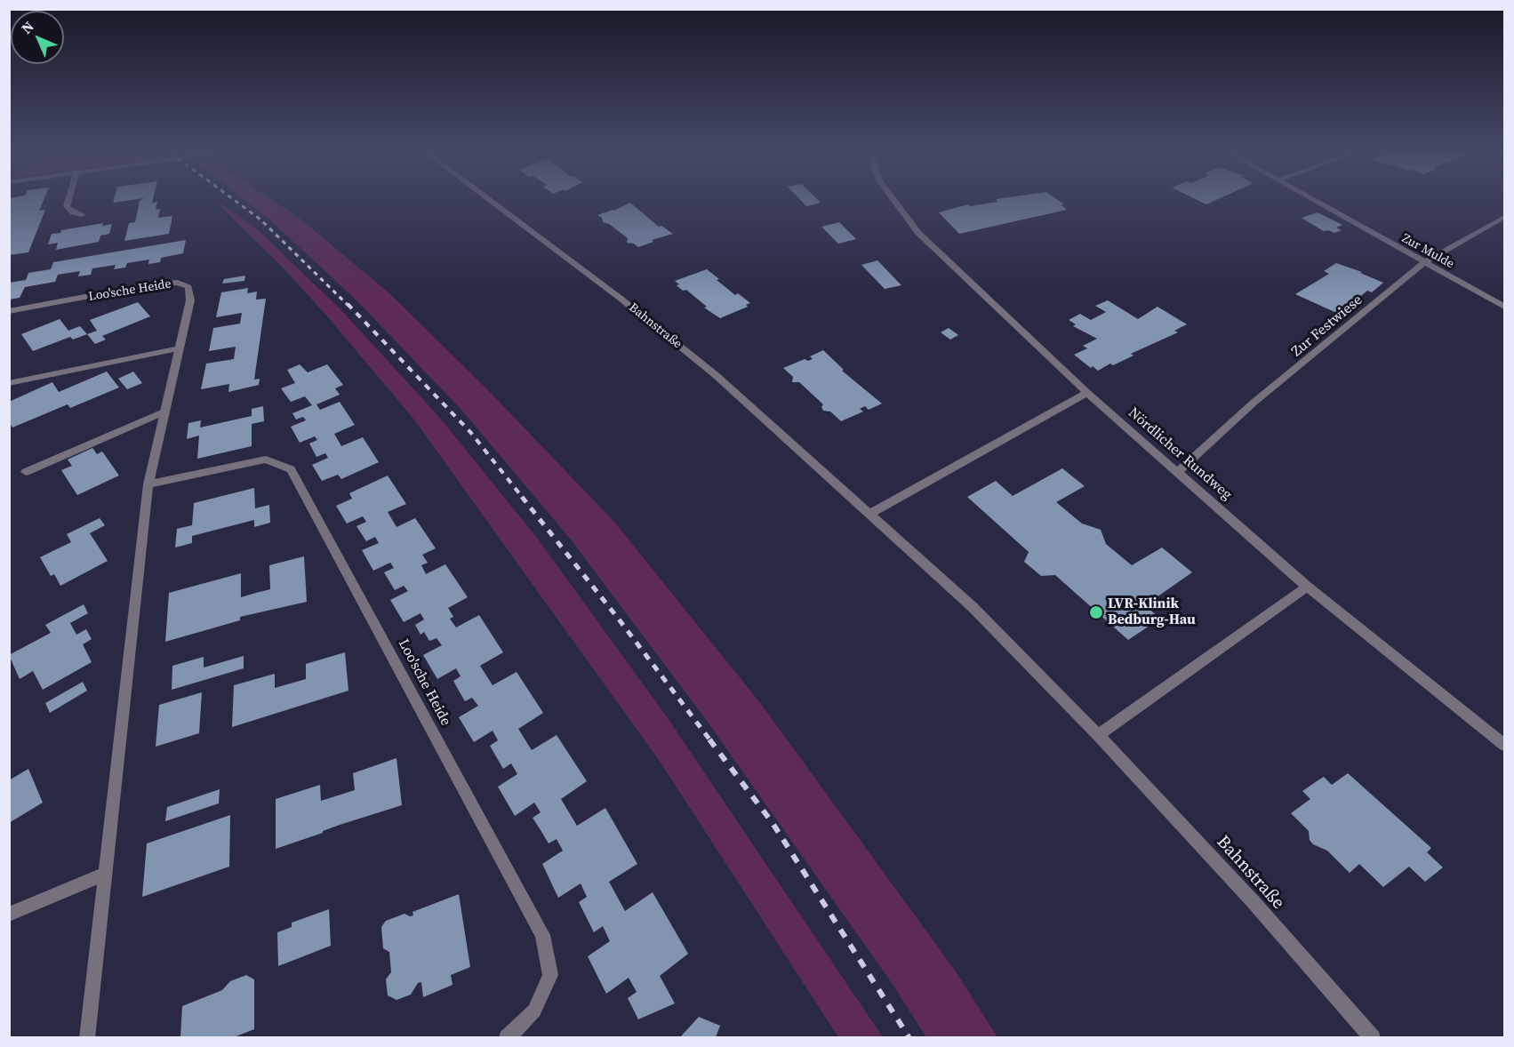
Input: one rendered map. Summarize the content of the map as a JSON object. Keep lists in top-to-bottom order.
{
  "streets": {
    "street": [
      "Zur Mulde",
      "Loo'sche Heide",
      "Bahnstraße",
      "Zur Festwiese",
      "Nördlicher Rundweg"
    ]
  },
  "crossings": [
    ["Zur Mulde", "Zur Festwiese"],
    ["Zur Festwiese", "Nördlicher Rundweg"]
  ],
  "places": ["LVR-Klinik Bedburg-Hau"],
  "north": "top left"
}
